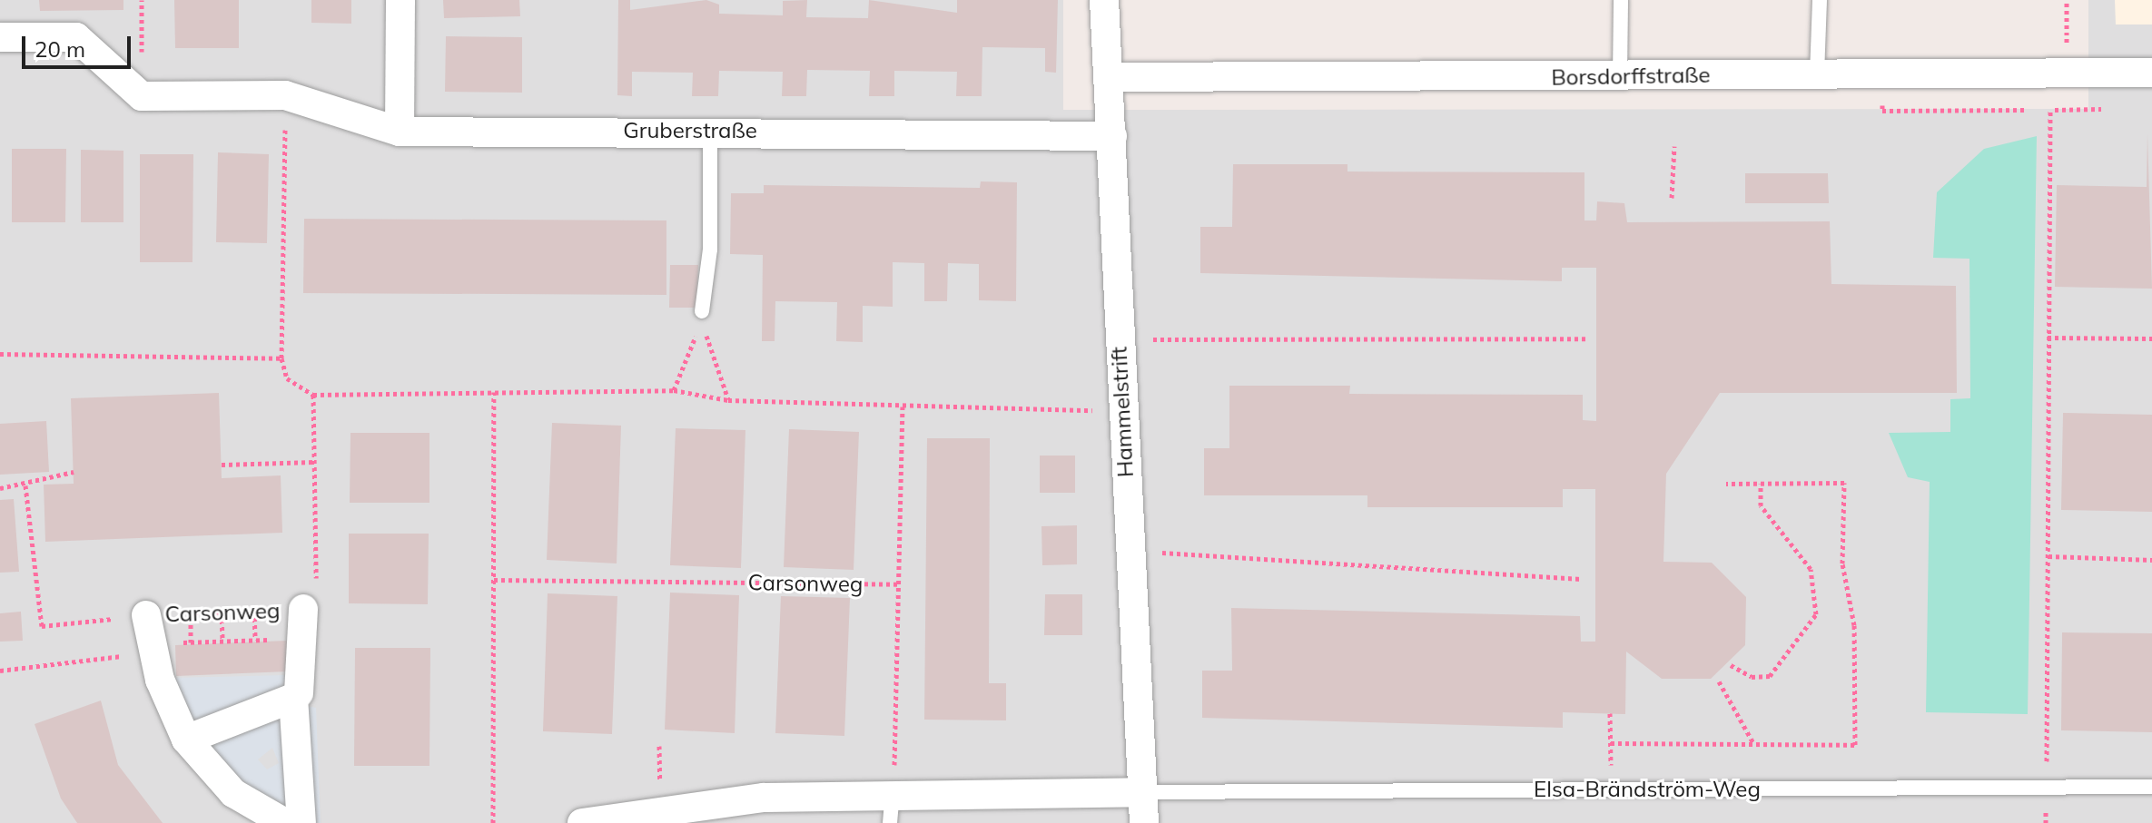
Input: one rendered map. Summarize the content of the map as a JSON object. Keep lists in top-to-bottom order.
{
  "streets": {
    "street": [
      "Borsdorffstraße",
      "Gruberstraße",
      "Hammelstrift",
      "Carsonweg"
    ],
    "lane": ["Elsa-Brändström-Weg"]
  },
  "crossings": [
    ["Borsdorffstraße", "Hammelstrift"],
    ["Gruberstraße", "Hammelstrift"],
    ["Hammelstrift", "Elsa-Brändström-Weg"]
  ],
  "scale_bar": "20 m"
}
